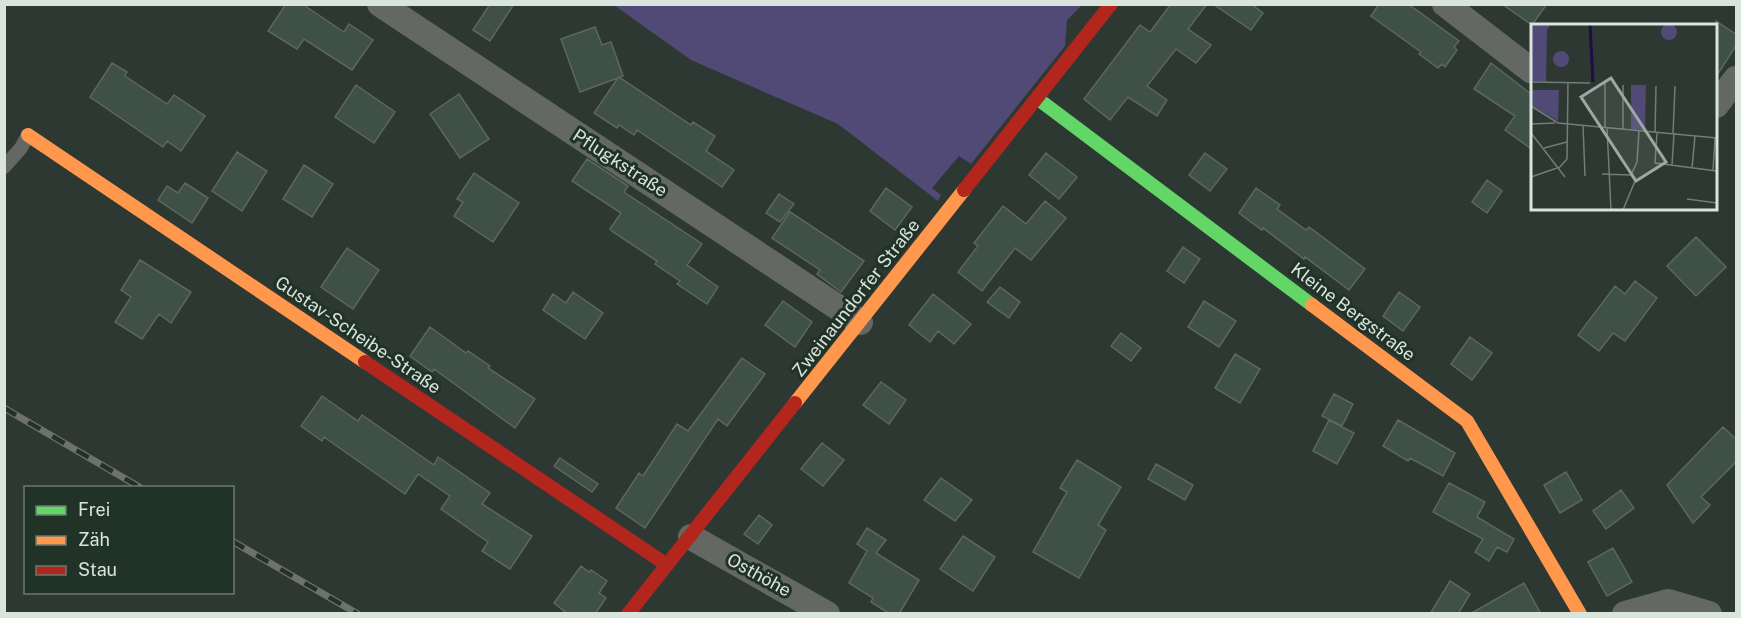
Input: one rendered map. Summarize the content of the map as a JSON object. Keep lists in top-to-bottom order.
{
  "streets": {
    "street": [
      "Pflugkstraße",
      "Zweinaundorfer Straße",
      "Kleine Bergstraße",
      "Gustav-Scheibe-Straße",
      "Osthöhe"
    ]
  },
  "crossings": [
    ["Pflugkstraße", "Zweinaundorfer Straße"],
    ["Zweinaundorfer Straße", "Kleine Bergstraße"],
    ["Zweinaundorfer Straße", "Gustav-Scheibe-Straße"],
    ["Zweinaundorfer Straße", "Osthöhe"]
  ],
  "legend": ["Frei", "Zäh", "Stau"]
}
